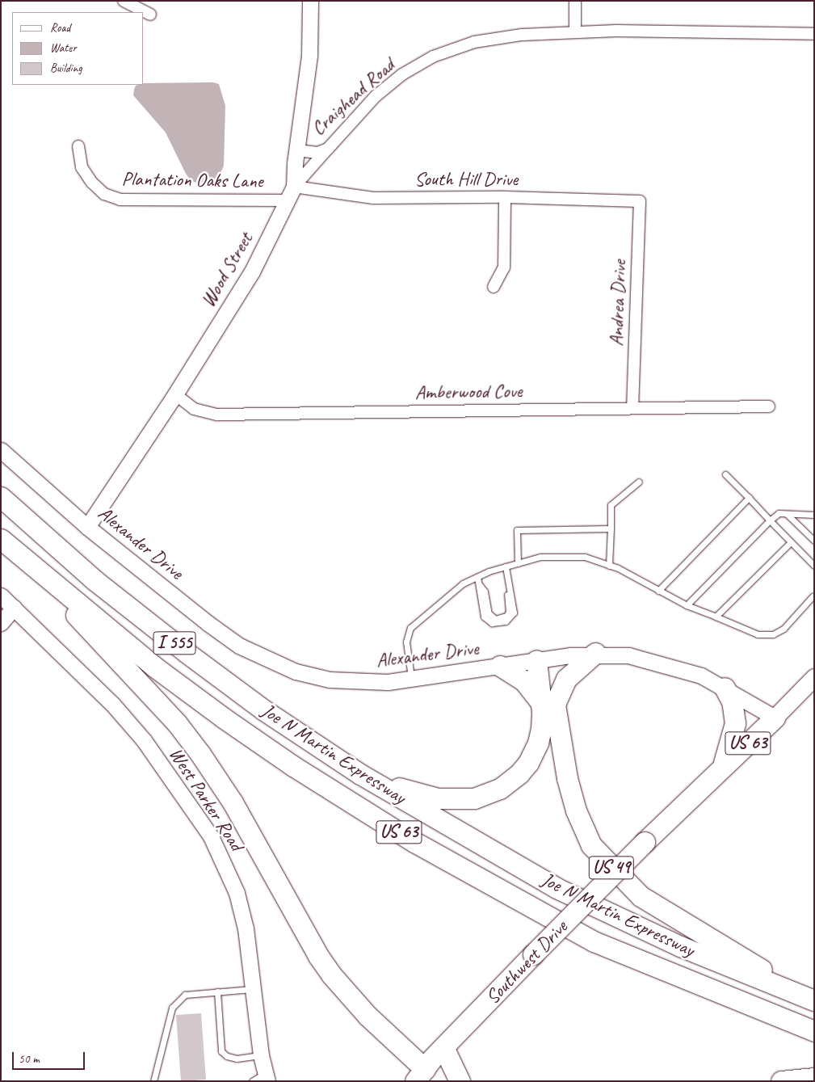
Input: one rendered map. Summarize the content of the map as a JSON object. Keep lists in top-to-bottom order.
{
  "streets": {
    "highway": [
      "I 555",
      "US 63",
      "Joe N Martin Expressway",
      "US 49",
      "Southwest Drive"
    ],
    "street": [
      "Craighead Road",
      "South Hill Drive",
      "Plantation Oaks Lane",
      "Wood Street",
      "Andrea Drive",
      "Amberwood Cove",
      "Alexander Drive",
      "West Parker Road"
    ]
  },
  "crossings": [
    ["Craighead Road", "Wood Street"],
    ["South Hill Drive", "Plantation Oaks Lane"],
    ["South Hill Drive", "Wood Street"],
    ["South Hill Drive", "Andrea Drive"],
    ["Plantation Oaks Lane", "Wood Street"],
    ["Wood Street", "Amberwood Cove"],
    ["Wood Street", "Alexander Drive"],
    ["Andrea Drive", "Amberwood Cove"],
    ["Alexander Drive", "US 49"],
    ["Alexander Drive", "Southwest Drive"],
    ["US 63", "Joe N Martin Expressway"],
    ["US 63", "US 49"],
    ["Joe N Martin Expressway", "US 49"],
    ["US 49", "Southwest Drive"]
  ],
  "legend": ["Road", "Water", "Building"],
  "scale_bar": "50 m"
}
